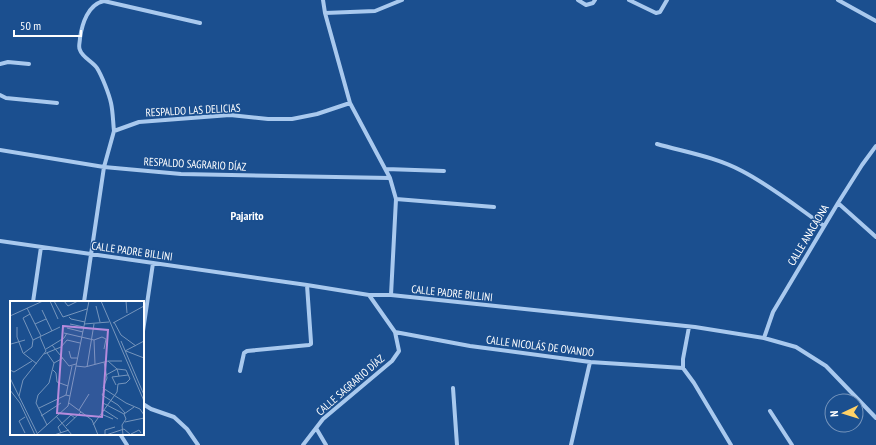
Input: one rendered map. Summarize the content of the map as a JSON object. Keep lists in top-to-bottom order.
{
  "streets": {
    "street": [
      "RESPALDO LAS DELICIAS",
      "RESPALDO SAGRARIO DÍAZ",
      "CALLE ANACAONA",
      "CALLE PADRE BILLINI",
      "CALLE NICOLÁS DE OVANDO",
      "CALLE SAGRARIO DÍAZ"
    ]
  },
  "crossings": [
    ["CALLE ANACAONA", "CALLE PADRE BILLINI"],
    ["CALLE PADRE BILLINI", "CALLE SAGRARIO DÍAZ"],
    ["CALLE NICOLÁS DE OVANDO", "CALLE SAGRARIO DÍAZ"]
  ],
  "districts": ["Pajarito"],
  "scale_bar": "50 m",
  "north": "left"
}
